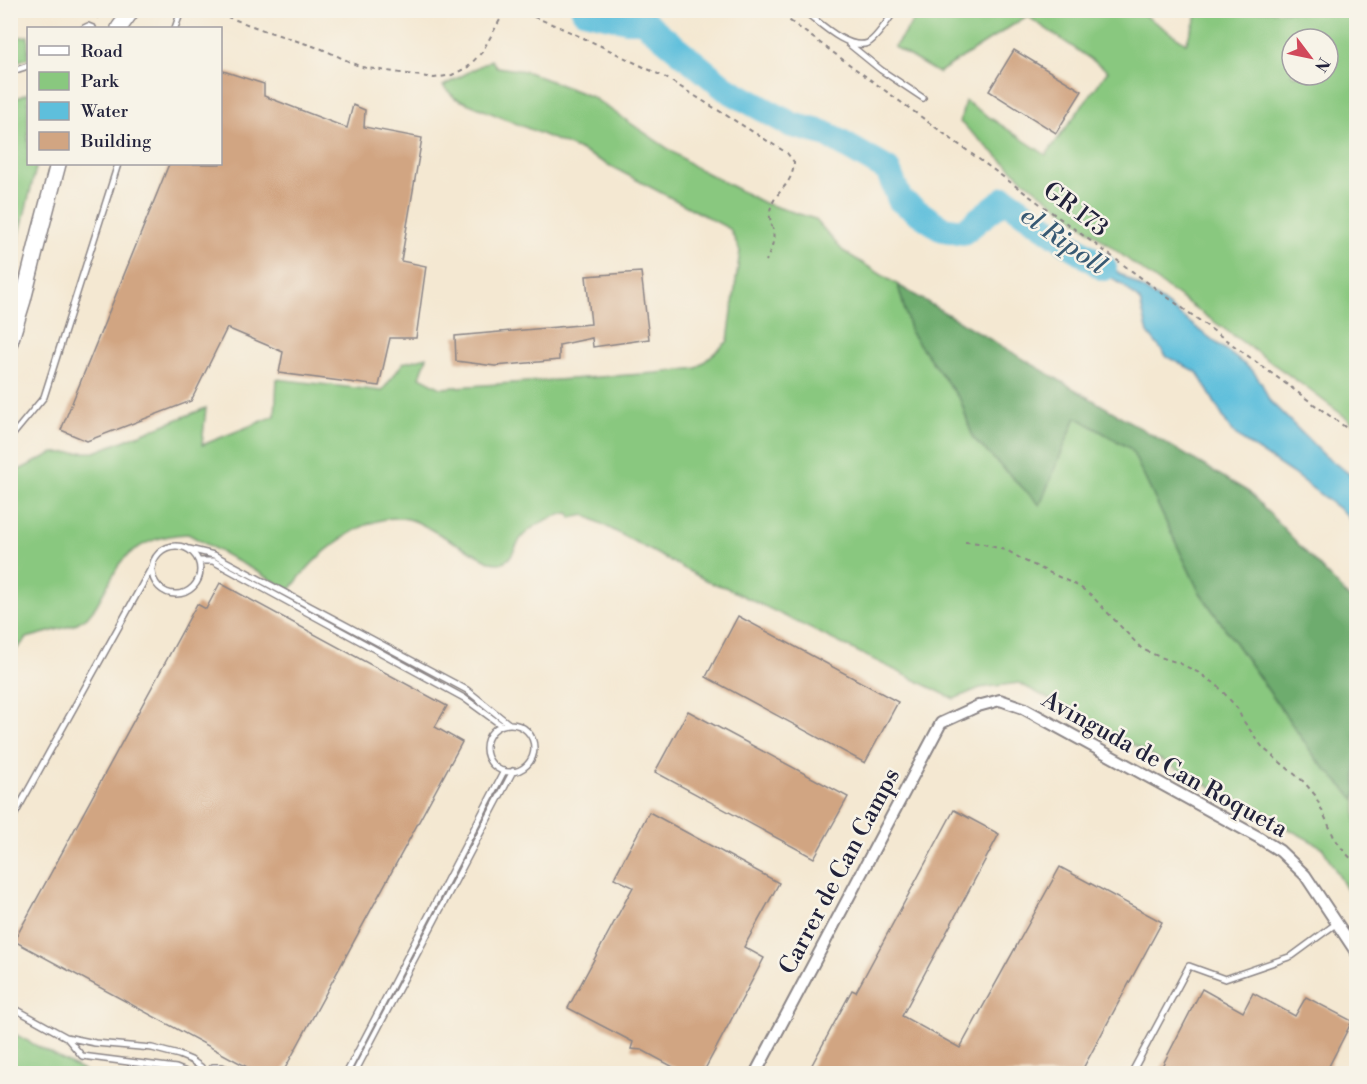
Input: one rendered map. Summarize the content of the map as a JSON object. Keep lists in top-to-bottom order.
{
  "streets": {
    "street": ["Avinguda de Can Roqueta", "Carrer de Can Camps"],
    "path": ["GR 173"]
  },
  "crossings": [
    ["Avinguda de Can Roqueta", "Carrer de Can Camps"]
  ],
  "water": ["el Ripoll"],
  "legend": [
    "Road",
    "Park",
    "Water",
    "Building"
  ],
  "north": "bottom right"
}
